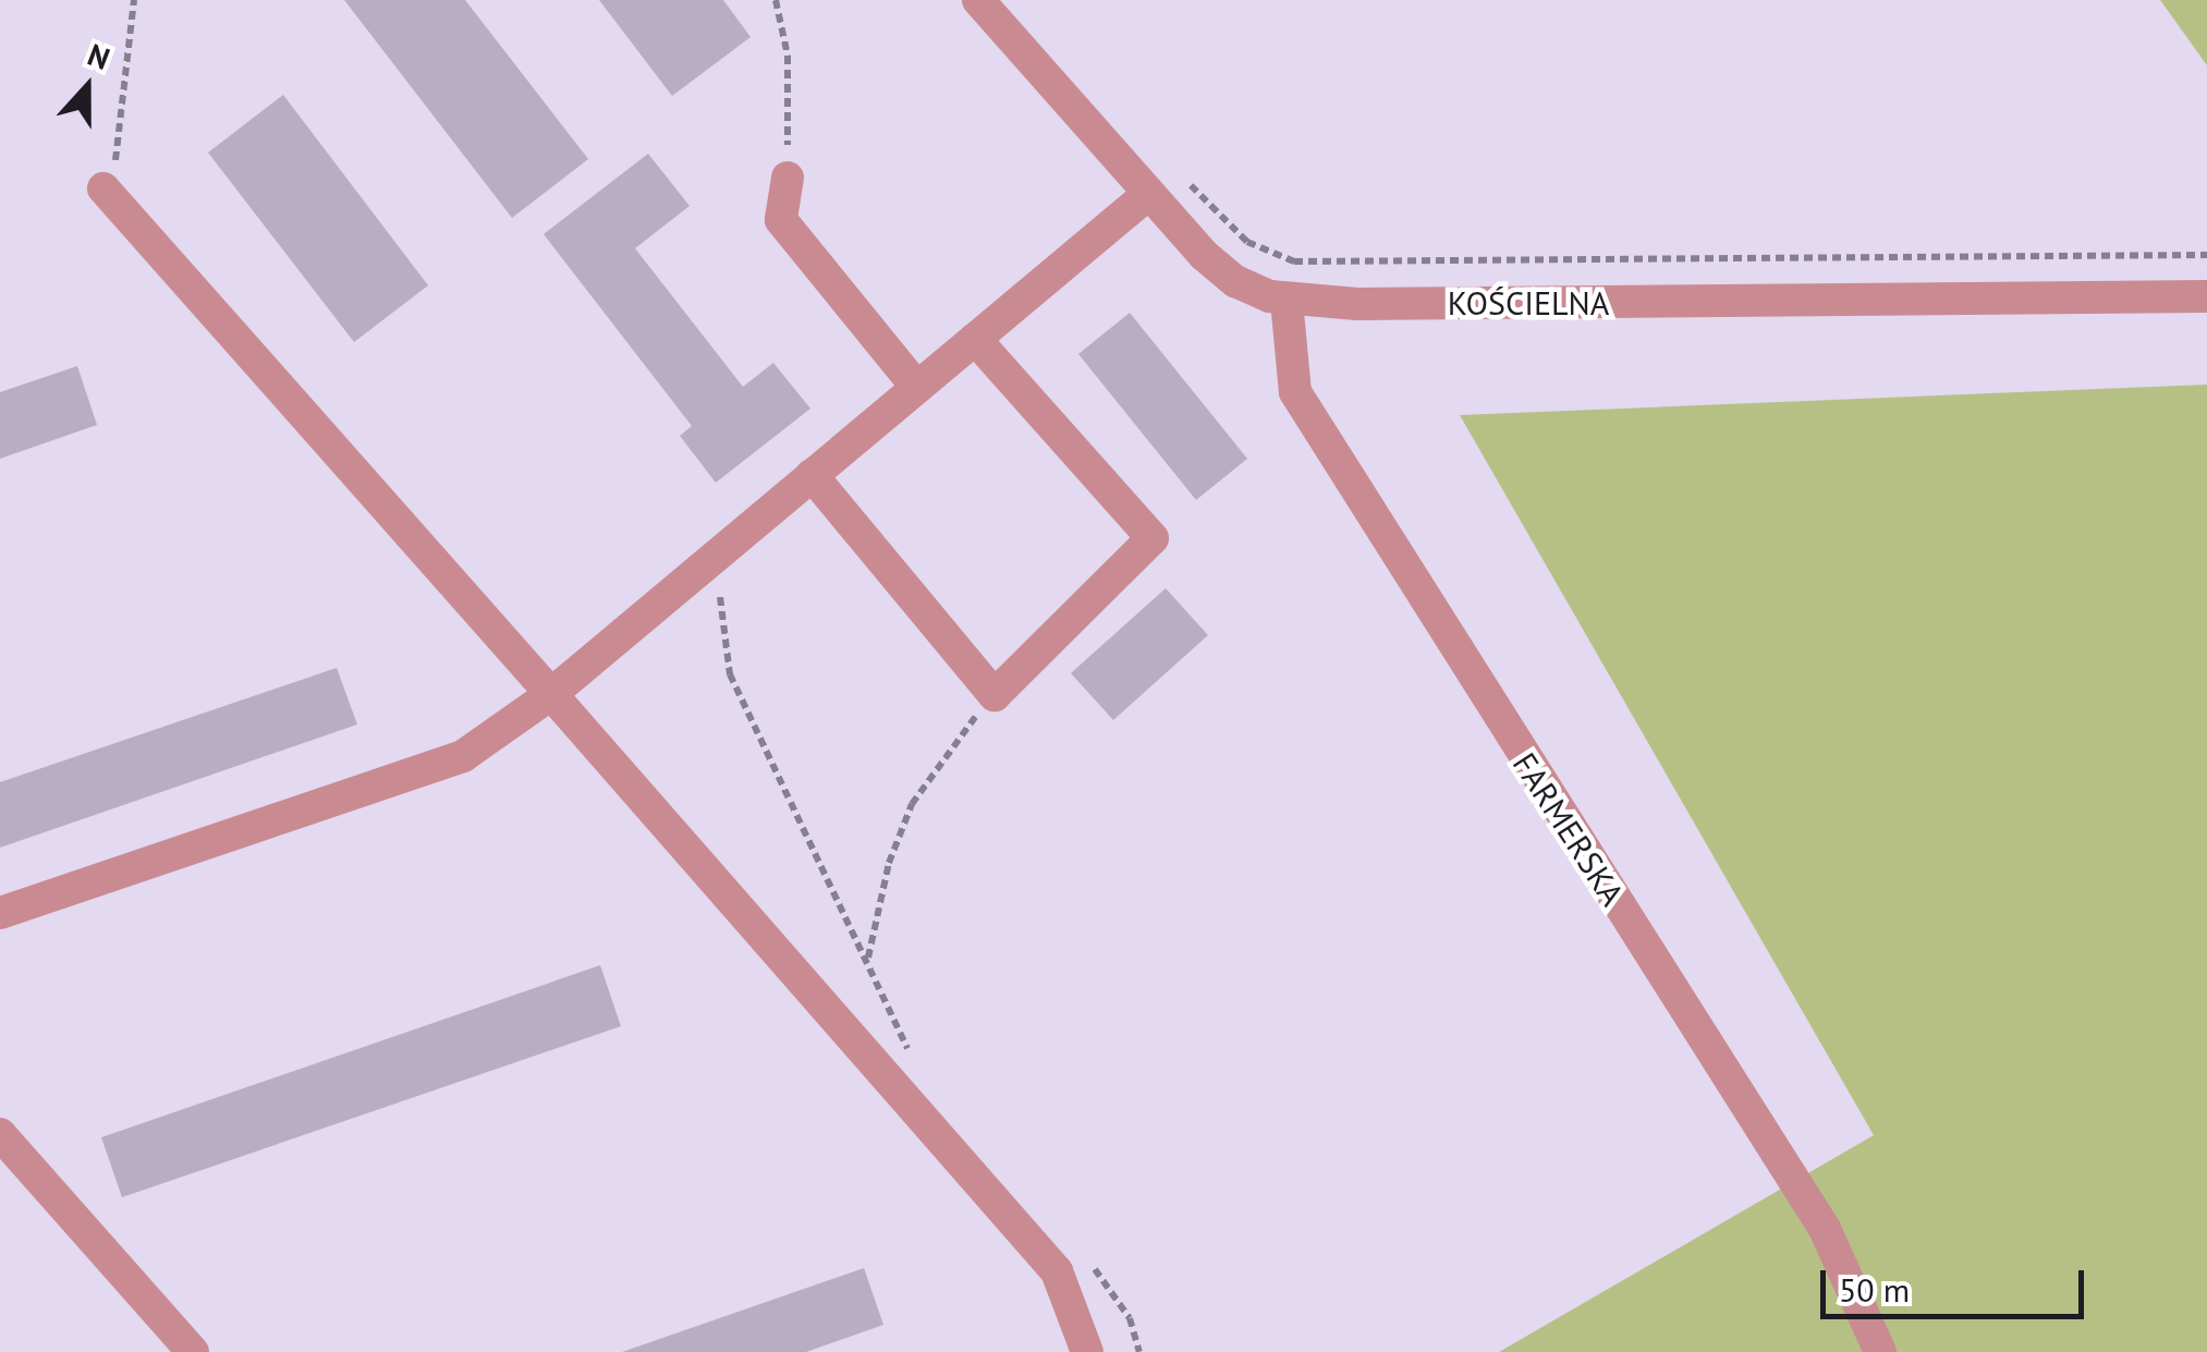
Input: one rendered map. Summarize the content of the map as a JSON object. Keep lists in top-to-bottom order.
{
  "streets": {
    "street": ["KOŚCIELNA", "FARMERSKA"]
  },
  "crossings": [
    ["KOŚCIELNA", "FARMERSKA"]
  ],
  "scale_bar": "50 m",
  "north": "top"
}
